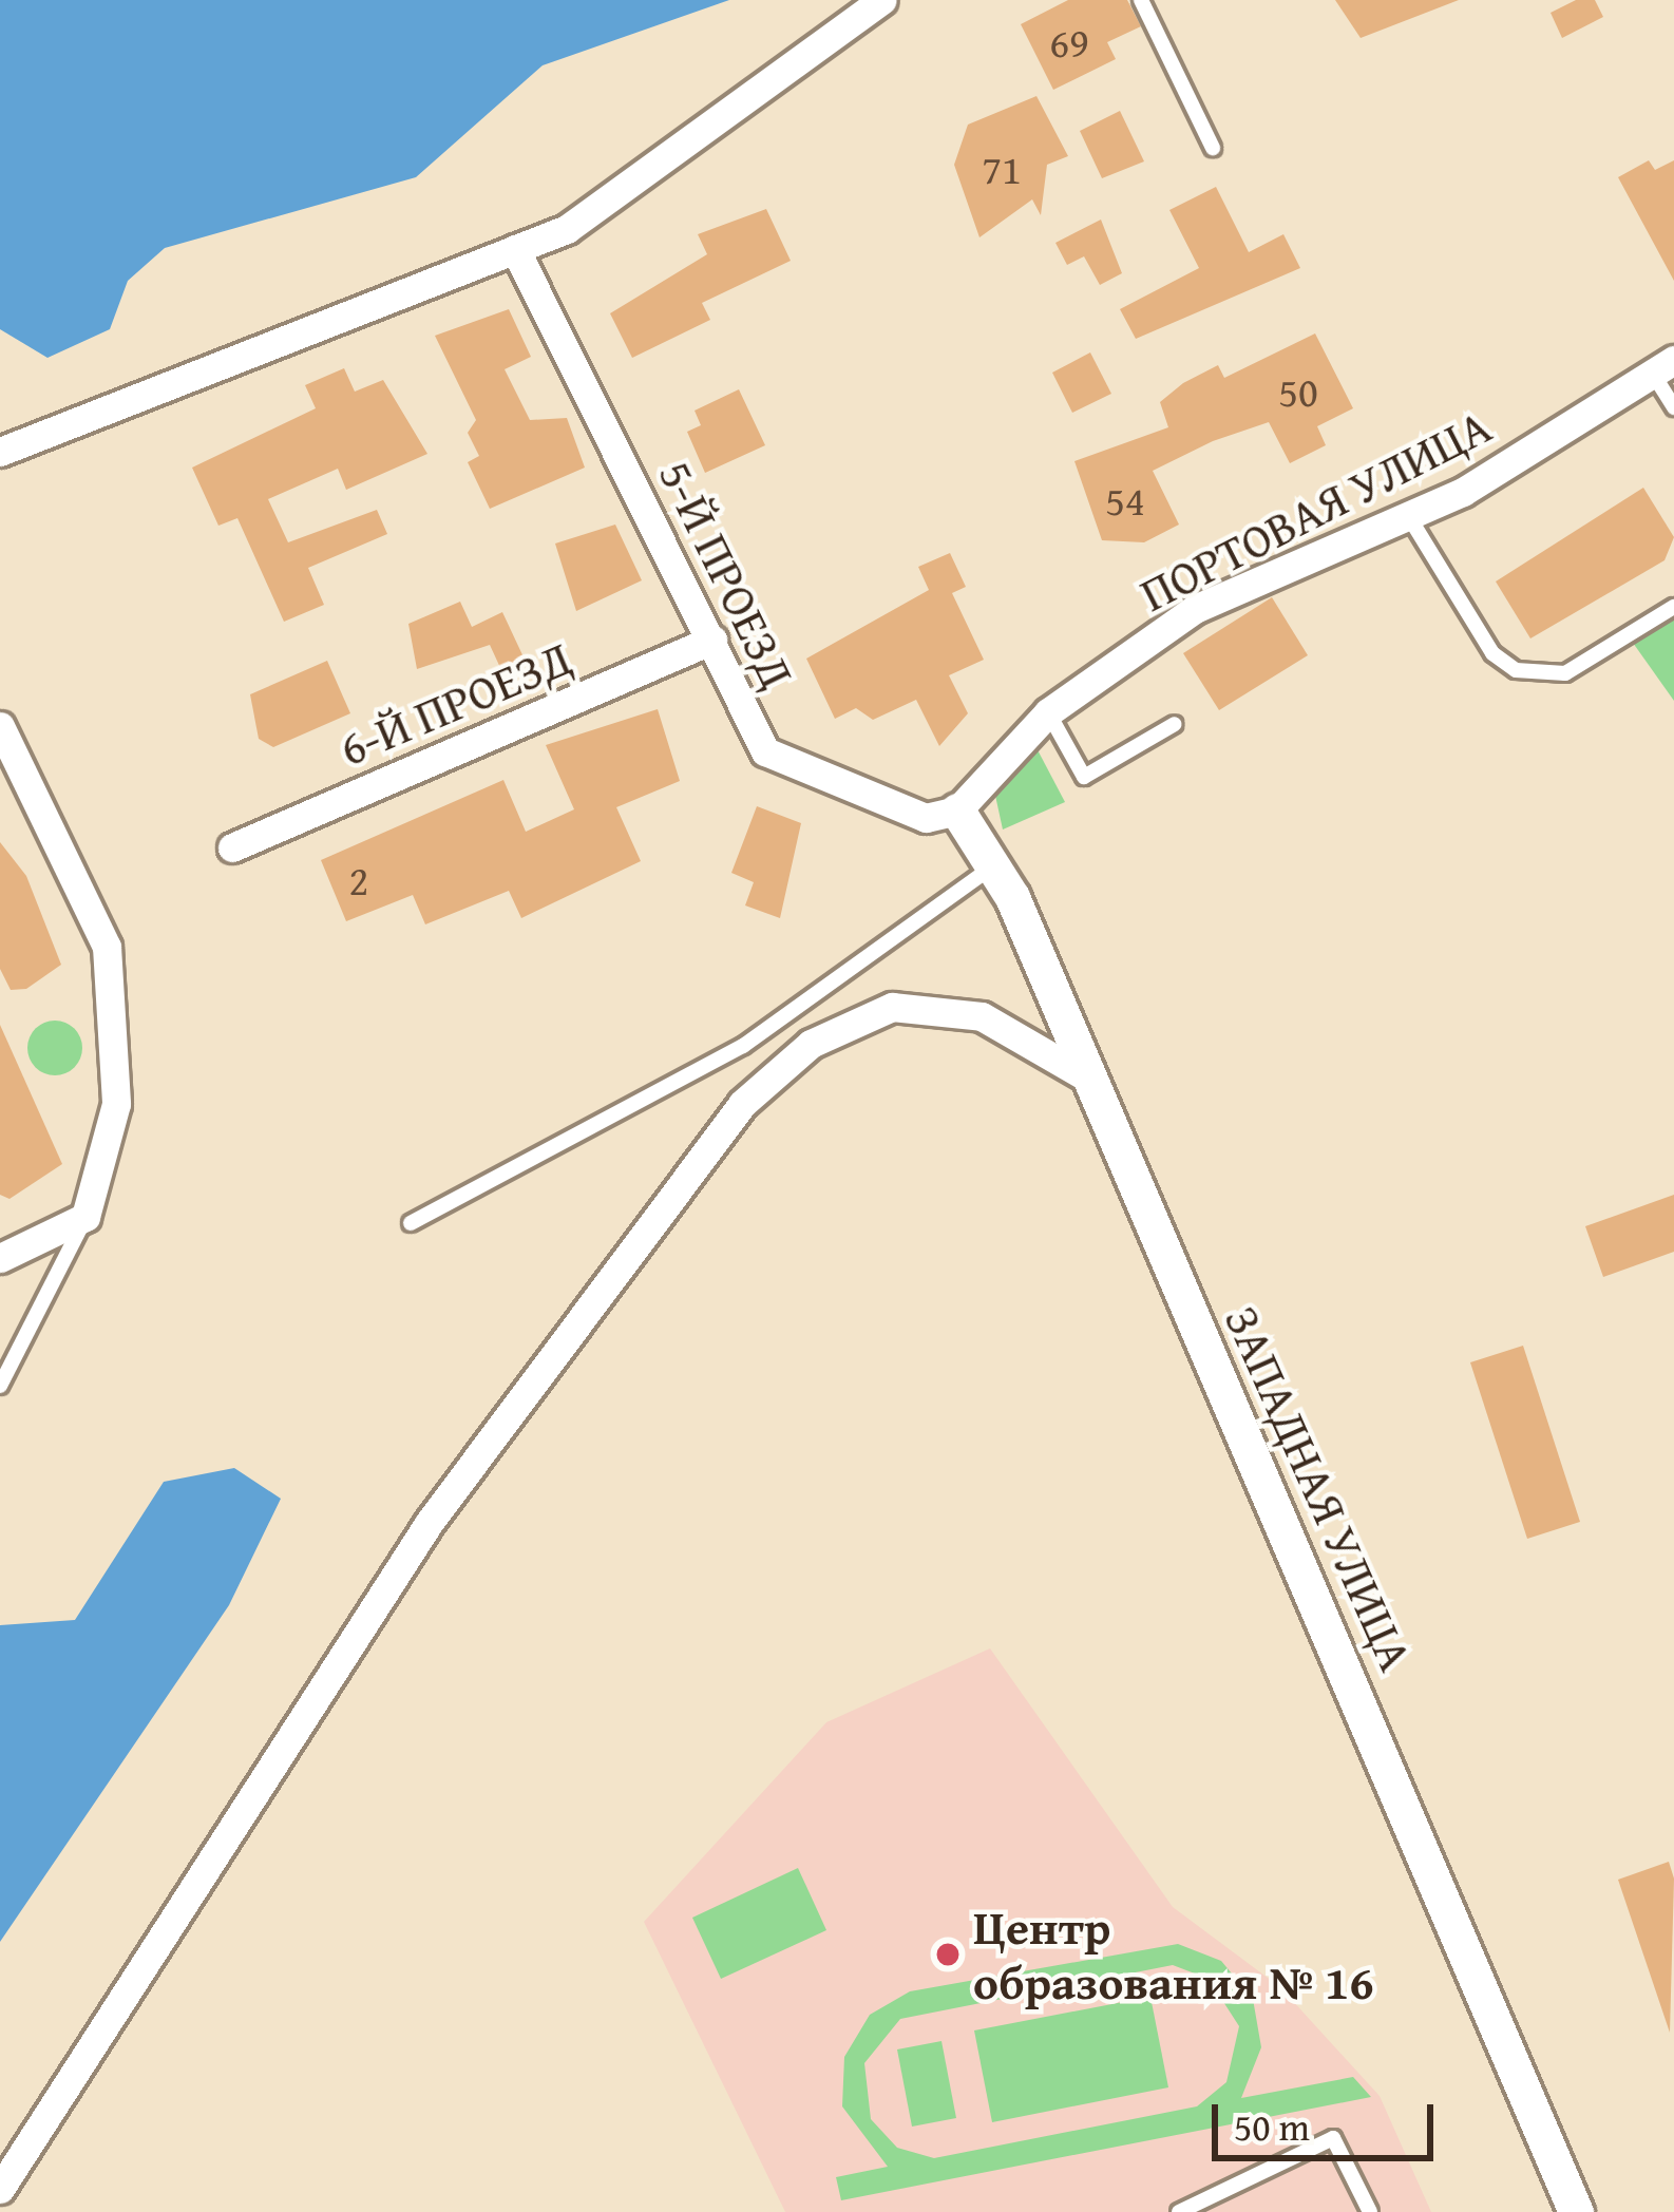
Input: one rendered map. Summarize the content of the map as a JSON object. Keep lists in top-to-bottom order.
{
  "streets": {
    "street": [
      "ПОРТОВАЯ УЛИЦА",
      "5-Й ПРОЕЗД",
      "6-Й ПРОЕЗД",
      "ЗАПАДНАЯ УЛИЦА"
    ]
  },
  "crossings": [
    ["ПОРТОВАЯ УЛИЦА", "5-Й ПРОЕЗД"],
    ["ПОРТОВАЯ УЛИЦА", "ЗАПАДНАЯ УЛИЦА"],
    ["5-Й ПРОЕЗД", "6-Й ПРОЕЗД"],
    ["5-Й ПРОЕЗД", "ЗАПАДНАЯ УЛИЦА"]
  ],
  "places": ["Центр образования № 16"],
  "house_numbers": [
    "69",
    "71",
    "50",
    "54",
    "2"
  ],
  "scale_bar": "50 m"
}
